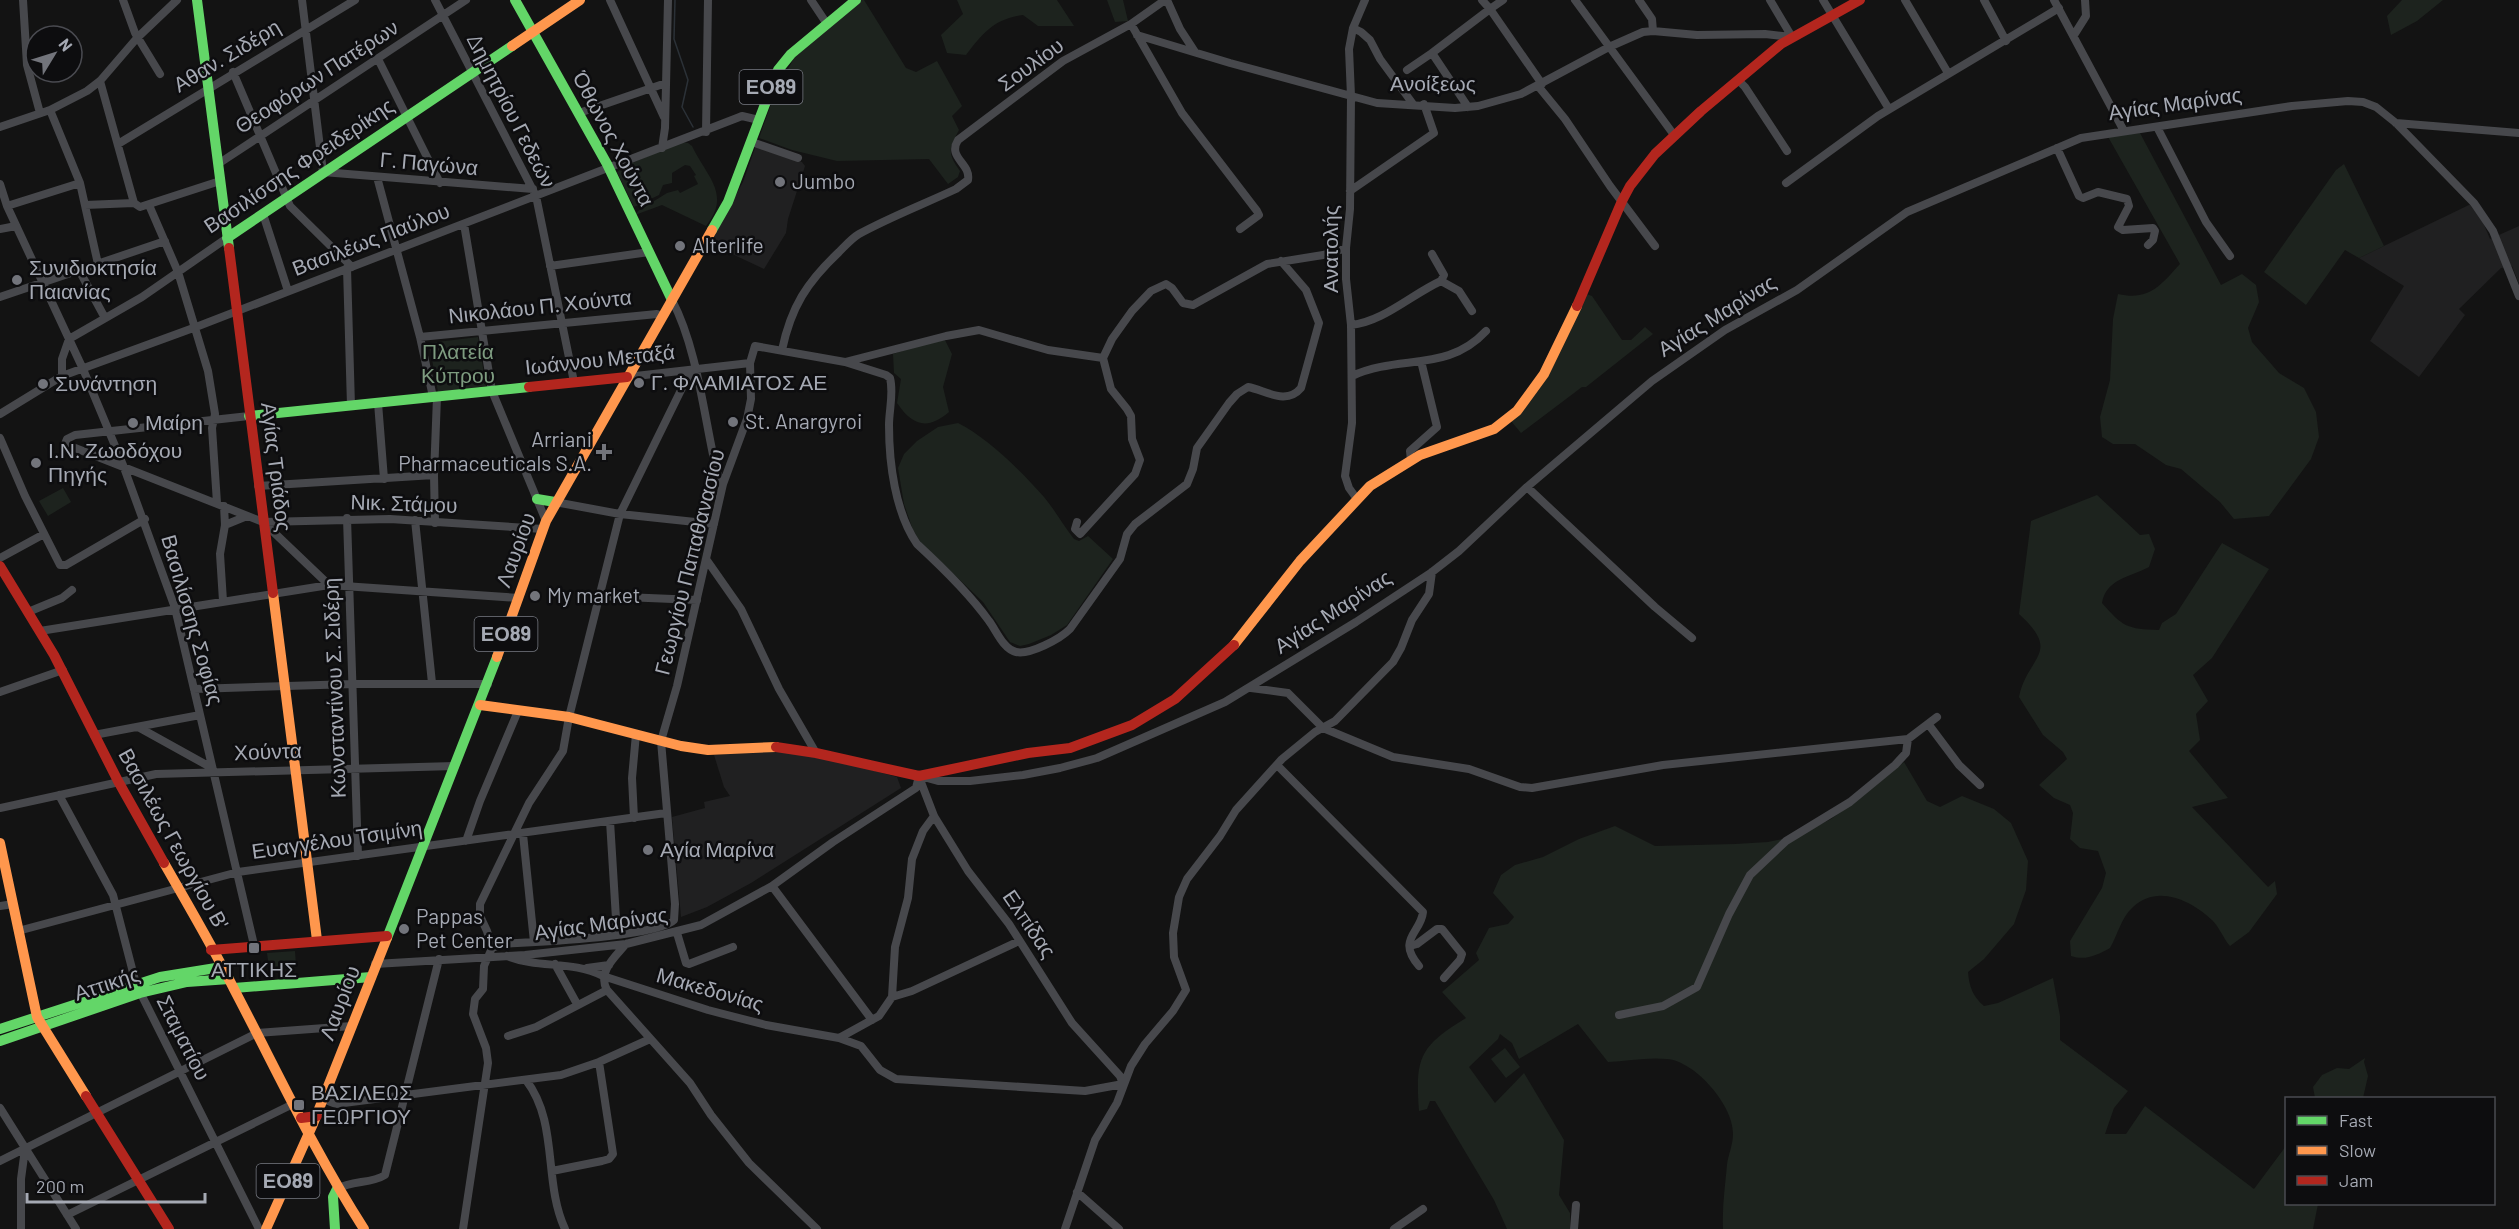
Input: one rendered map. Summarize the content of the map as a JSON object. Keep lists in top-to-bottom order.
{
  "streets": {
    "street": [
      "Αθαν. Σιδέρη",
      "Σουλίου",
      "Θεοφόρων Πατέρων",
      "Ανοίξεως",
      "ΕΟ89",
      "Αγίας Μαρίνας",
      "Δημητρίου Γεδεών",
      "Όθωνος Χούντα",
      "Γ. Παγώνα",
      "Βασιλίσσης Φρειδερίκης",
      "Βασιλέως Παύλου",
      "Ανατολής",
      "Νικολάου Π. Χούντα",
      "Ιωάννου Μεταξά",
      "Αγίας Τριάδος",
      "Νικ. Στάμου",
      "Λαυρίου",
      "Γεωργίου Παπαθανασίου",
      "Βασιλίσσης Σοφίας",
      "Κωνσταντίνου Σ. Σιδέρη",
      "Χούντα",
      "Βασιλέως Γεωργίου Β'",
      "Ευαγγέλου Τσιμίνη",
      "Ελπίδας",
      "Αττικής",
      "Μακεδονίας",
      "Σταματίου"
    ]
  },
  "crossings": [
    ["Αθαν. Σιδέρη", "Αγίας Τριάδος"],
    ["Θεοφόρων Πατέρων", "Δημητρίου Γεδεών"],
    ["Θεοφόρων Πατέρων", "Αγίας Τριάδος"],
    ["Ανοίξεως", "Ανατολής"],
    ["Αγίας Μαρίνας", "Λαυρίου"],
    ["Αγίας Μαρίνας", "Γεωργίου Παπαθανασίου"],
    ["Αγίας Μαρίνας", "Ελπίδας"],
    ["Αγίας Μαρίνας", "Μακεδονίας"],
    ["Δημητρίου Γεδεών", "Γ. Παγώνα"],
    ["Δημητρίου Γεδεών", "Βασιλίσσης Φρειδερίκης"],
    ["Δημητρίου Γεδεών", "Βασιλέως Παύλου"],
    ["Δημητρίου Γεδεών", "Νικολάου Π. Χούντα"],
    ["Δημητρίου Γεδεών", "Ιωάννου Μεταξά"],
    ["Όθωνος Χούντα", "Βασιλίσσης Φρειδερίκης"],
    ["Όθωνος Χούντα", "Βασιλέως Παύλου"],
    ["Όθωνος Χούντα", "Λαυρίου"],
    ["Γ. Παγώνα", "Βασιλίσσης Φρειδερίκης"],
    ["Γ. Παγώνα", "Βασιλέως Παύλου"],
    ["Βασιλίσσης Φρειδερίκης", "Αγίας Τριάδος"],
    ["Βασιλίσσης Φρειδερίκης", "Βασιλίσσης Σοφίας"],
    ["Βασιλέως Παύλου", "Αγίας Τριάδος"],
    ["Βασιλέως Παύλου", "Λαυρίου"],
    ["Βασιλέως Παύλου", "Βασιλίσσης Σοφίας"],
    ["Νικολάου Π. Χούντα", "Λαυρίου"],
    ["Ιωάννου Μεταξά", "Αγίας Τριάδος"],
    ["Ιωάννου Μεταξά", "Λαυρίου"],
    ["Ιωάννου Μεταξά", "Γεωργίου Παπαθανασίου"],
    ["Ιωάννου Μεταξά", "Βασιλίσσης Σοφίας"],
    ["Αγίας Τριάδος", "Νικ. Στάμου"],
    ["Αγίας Τριάδος", "Χούντα"],
    ["Αγίας Τριάδος", "Ευαγγέλου Τσιμίνη"],
    ["Νικ. Στάμου", "Λαυρίου"],
    ["Νικ. Στάμου", "Κωνσταντίνου Σ. Σιδέρη"],
    ["Λαυρίου", "Χούντα"],
    ["Λαυρίου", "Βασιλέως Γεωργίου Β'"],
    ["Λαυρίου", "Ευαγγέλου Τσιμίνη"],
    ["Λαυρίου", "Αττικής"],
    ["Γεωργίου Παπαθανασίου", "Ευαγγέλου Τσιμίνη"],
    ["Βασιλίσσης Σοφίας", "Χούντα"],
    ["Βασιλίσσης Σοφίας", "Ευαγγέλου Τσιμίνη"],
    ["Κωνσταντίνου Σ. Σιδέρη", "Χούντα"],
    ["Κωνσταντίνου Σ. Σιδέρη", "Ευαγγέλου Τσιμίνη"],
    ["Χούντα", "Βασιλέως Γεωργίου Β'"],
    ["Χούντα", "Σταματίου"],
    ["Βασιλέως Γεωργίου Β'", "Ευαγγέλου Τσιμίνη"],
    ["Βασιλέως Γεωργίου Β'", "Αττικής"],
    ["Ευαγγέλου Τσιμίνη", "Σταματίου"],
    ["Ελπίδας", "Μακεδονίας"],
    ["Αττικής", "Σταματίου"]
  ],
  "parks": ["Πλατεία Κύπρου"],
  "places": {
    "other": [
      "Jumbo",
      "Alterlife",
      "Συνιδιοκτησία Παιανίας",
      "Γ. ΦΛΑΜΙΑΤΟΣ ΑΕ",
      "Συνάντηση",
      "St. Anargyroi",
      "Μαίρη",
      "Ι.Ν. Ζωοδόχου Πηγής",
      "My market",
      "Αγία Μαρίνα",
      "Pappas Pet Center"
    ],
    "health": ["Arriani Pharmaceuticals S.A."],
    "transit": ["ΑΤΤΙΚΗΣ", "ΒΑΣΙΛΕΩΣ ΓΕΩΡΓΙΟΥ"]
  },
  "legend": ["Fast", "Slow", "Jam"],
  "scale_bar": "200 m",
  "north": "top right"
}
